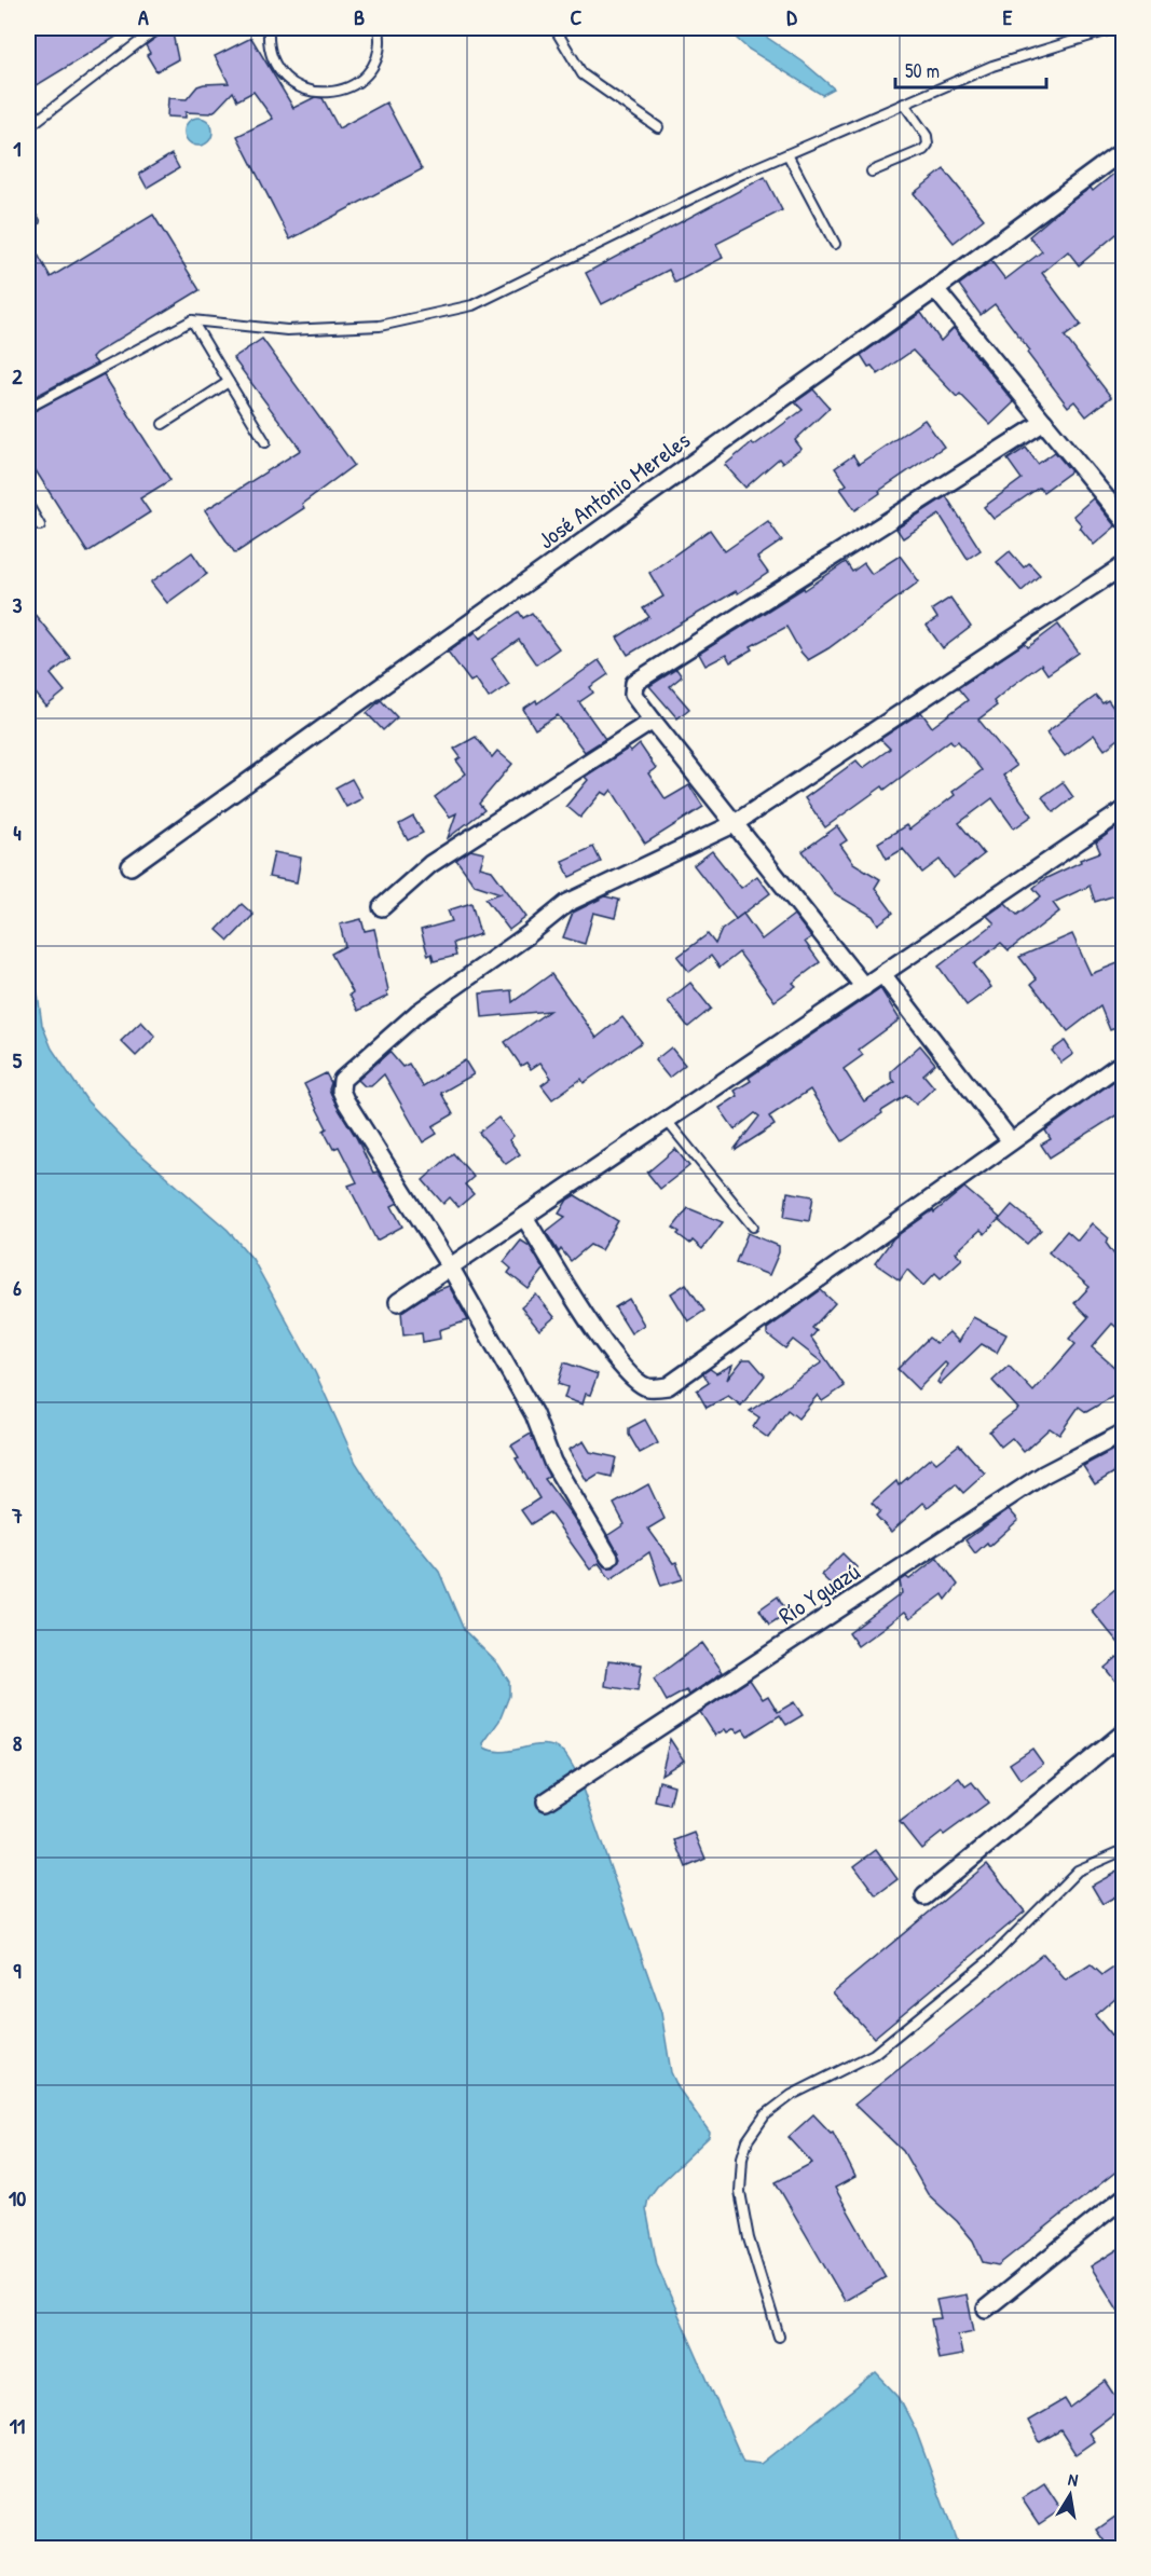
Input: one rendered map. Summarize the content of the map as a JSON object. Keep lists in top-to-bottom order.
{
  "streets": {
    "street": ["José Antonio Mereles", "Río Yguazú"]
  },
  "scale_bar": "50 m",
  "north": "top",
  "grid": {
    "columns": [
      "A",
      "B",
      "C",
      "D",
      "E"
    ],
    "rows": [
      "1",
      "2",
      "3",
      "4",
      "5",
      "6",
      "7",
      "8",
      "9",
      "10",
      "11"
    ]
  }
}
